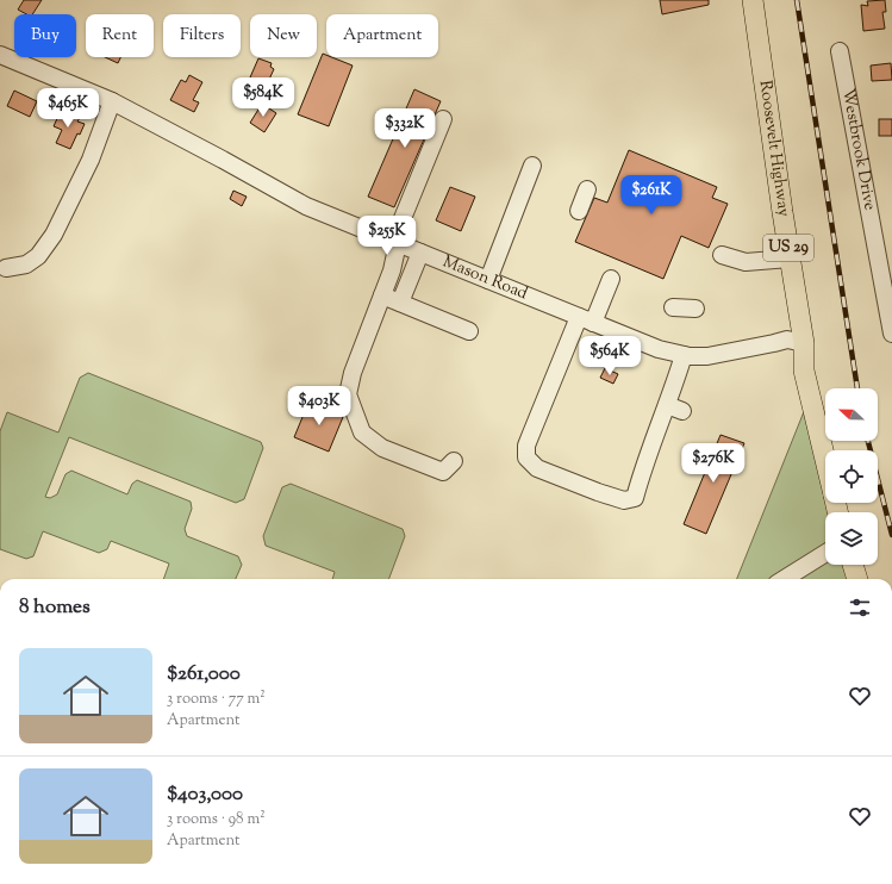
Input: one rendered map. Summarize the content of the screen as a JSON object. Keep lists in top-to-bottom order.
{
  "streets": {
    "main road": ["Roosevelt Highway", "US 29"],
    "street": ["Westbrook Drive", "Mason Road"]
  },
  "crossings": [
    ["Roosevelt Highway", "Mason Road"]
  ],
  "north": "left",
  "page": {
    "chip": [
      "Buy",
      "Rent",
      "Filters",
      "New",
      "Apartment"
    ],
    "price": [
      "$584K",
      "$465K",
      "$332K",
      "$261K",
      "$255K",
      "$564K",
      "$403K",
      "$276K"
    ],
    "heading": "8 homes",
    "list": [
      {
        "name": "$261,000",
        "note": "3 rooms · 77 m² · Apartment"
      },
      {
        "name": "$403,000",
        "note": "3 rooms · 98 m² · Apartment"
      }
    ]
  }
}
